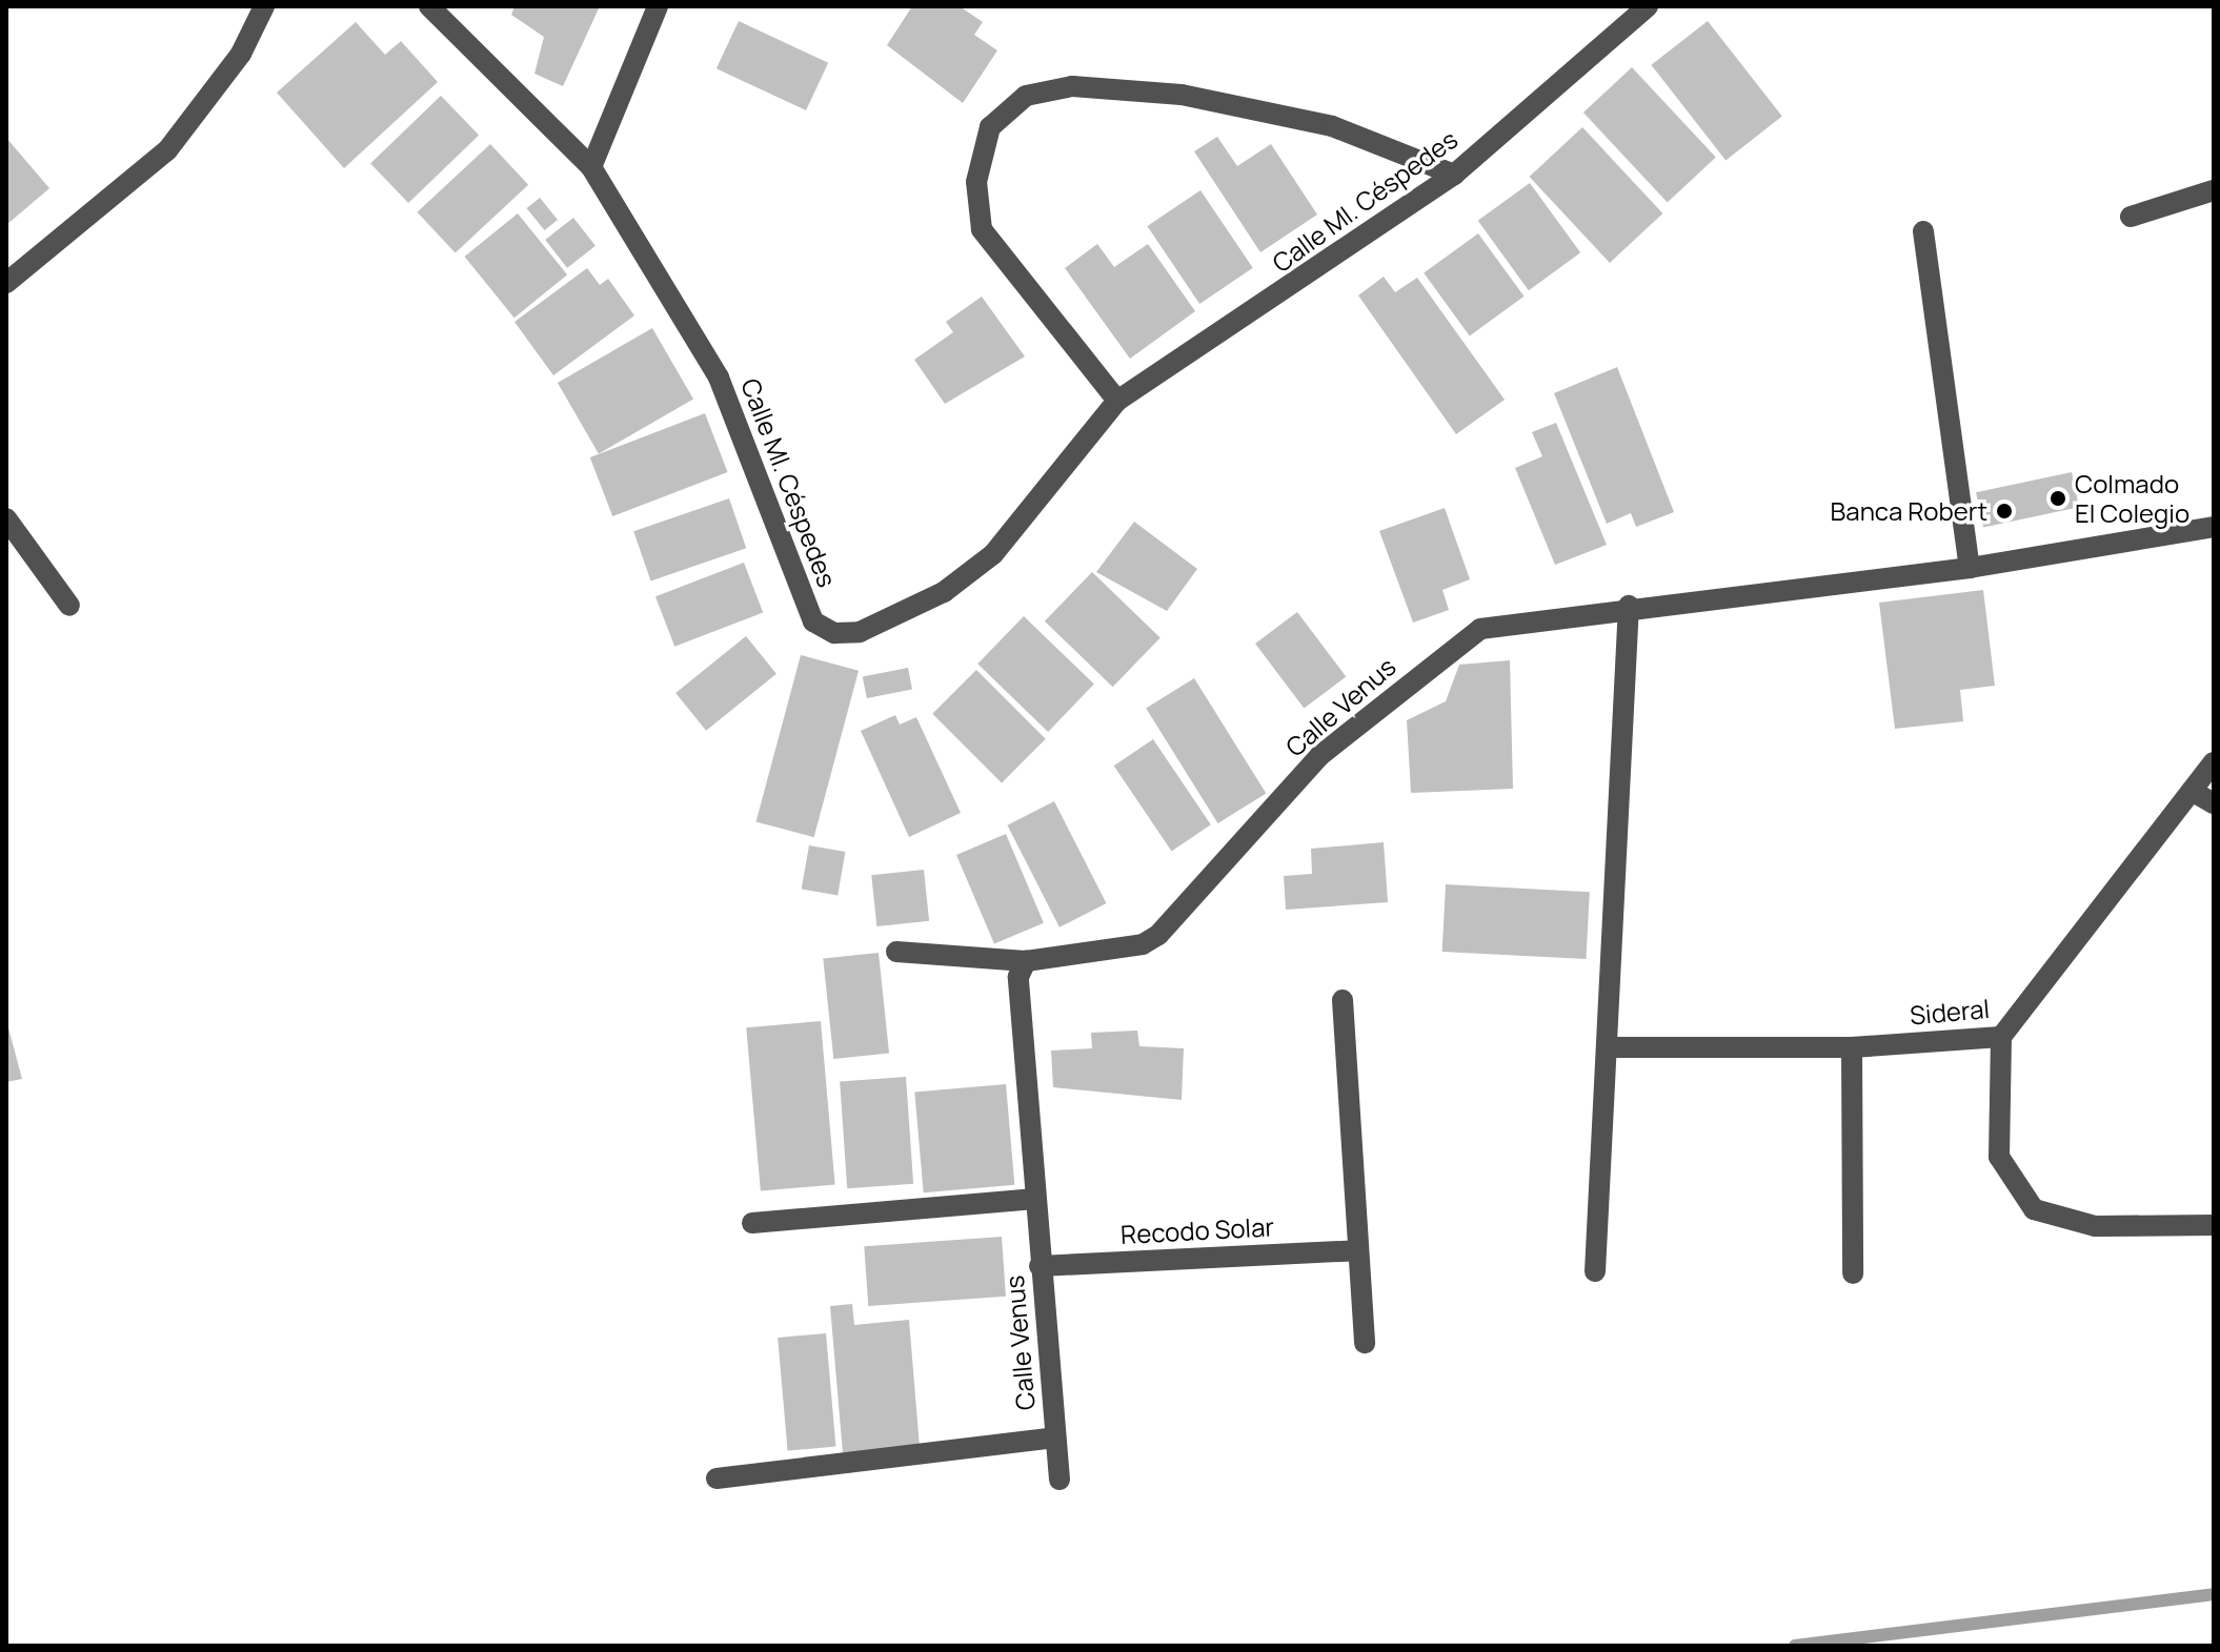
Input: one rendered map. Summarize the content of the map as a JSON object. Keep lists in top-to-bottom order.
{
  "streets": {
    "street": [
      "Calle Ml. Céspedes",
      "Calle Venus",
      "Sideral",
      "Recodo Solar"
    ]
  },
  "crossings": [
    ["Calle Venus", "Recodo Solar"]
  ],
  "places": ["Colmado El Colegio", "Banca Robert"]
}
